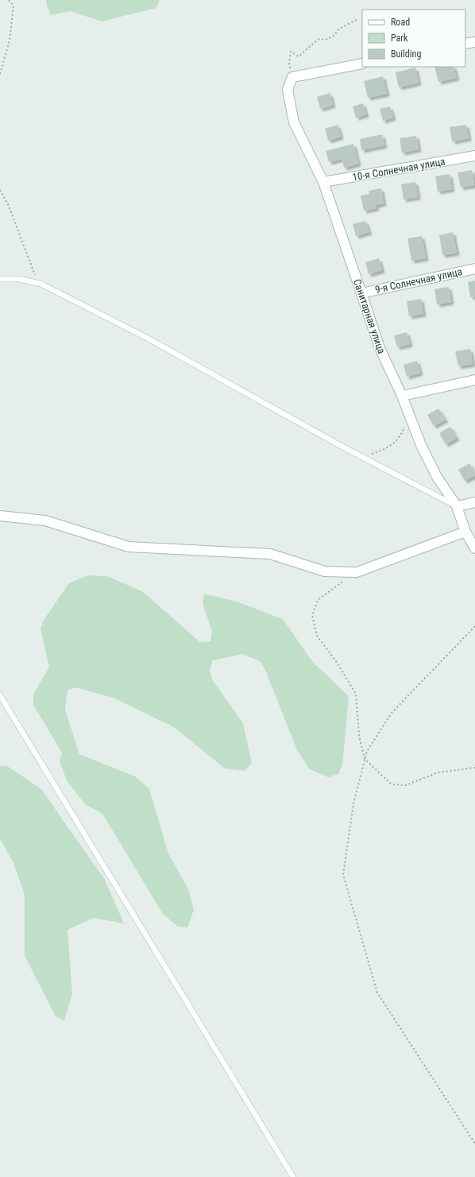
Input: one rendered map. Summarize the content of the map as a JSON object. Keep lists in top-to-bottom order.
{
  "streets": {
    "street": ["10-я Солнечная улица", "9-я Солнечная улица", "Санитарная улица"]
  },
  "crossings": [
    ["10-я Солнечная улица", "Санитарная улица"],
    ["9-я Солнечная улица", "Санитарная улица"]
  ],
  "legend": ["Road", "Park", "Building"]
}
